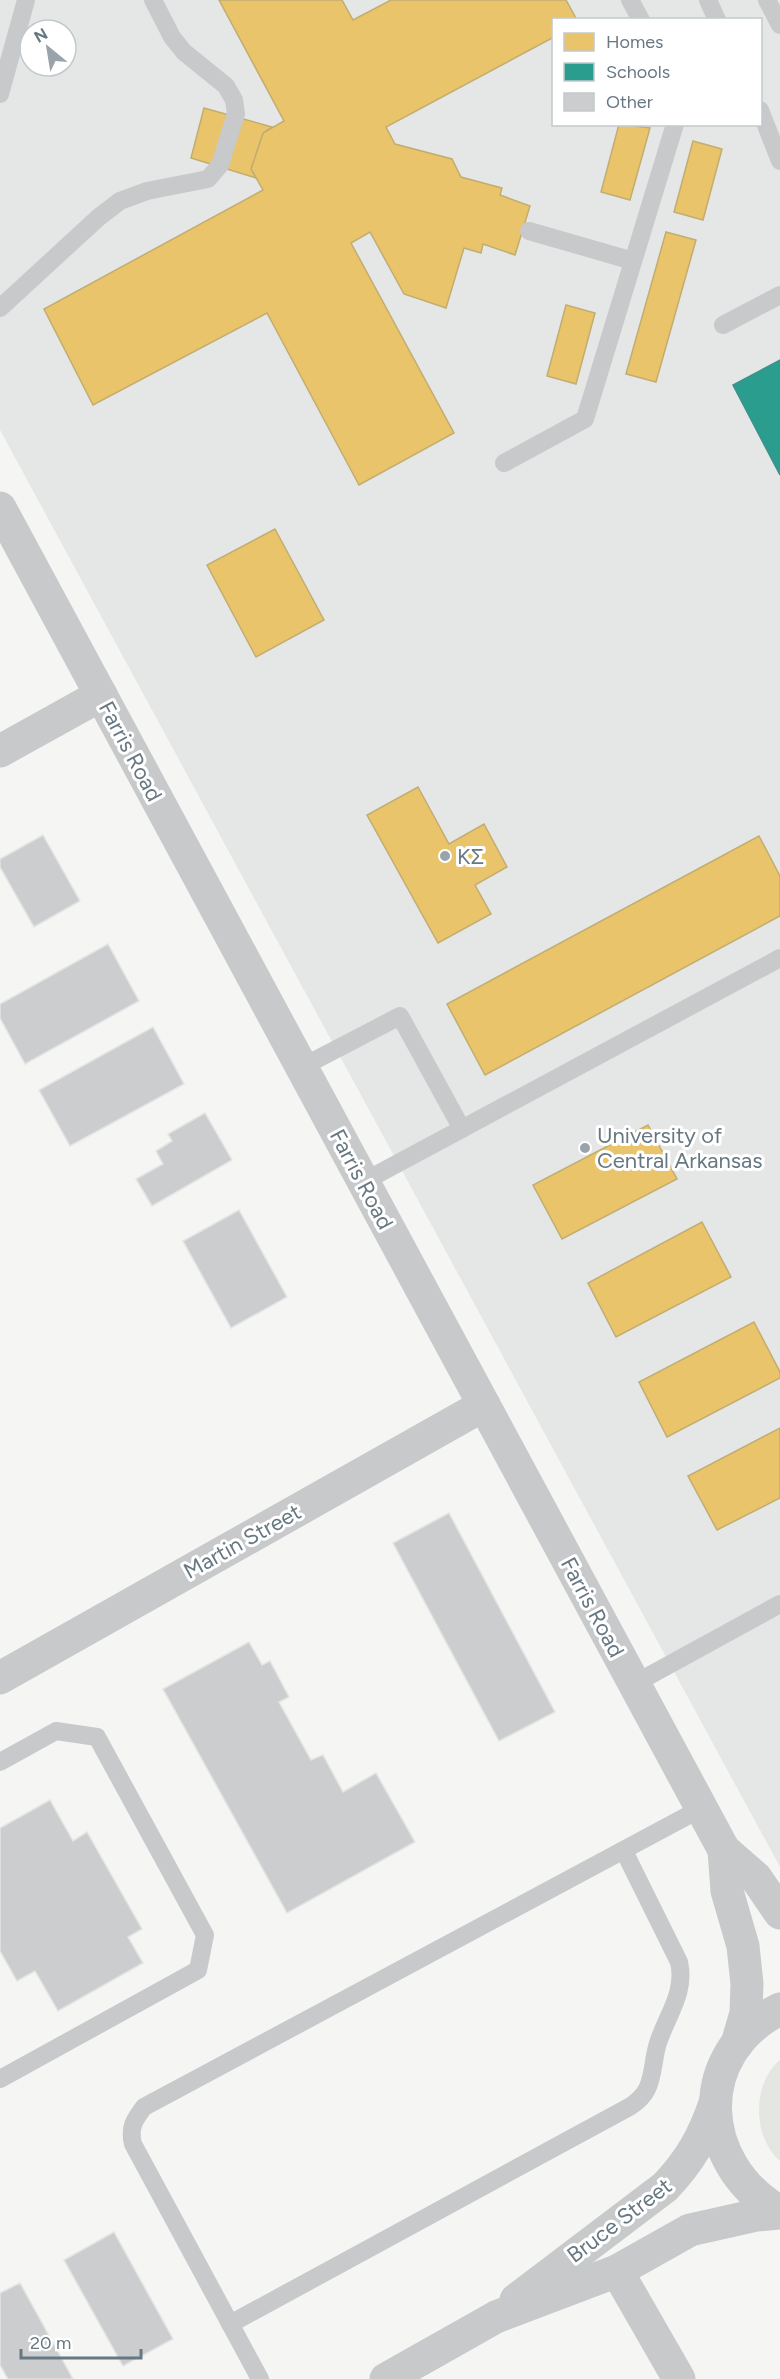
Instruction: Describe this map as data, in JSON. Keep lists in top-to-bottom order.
{
  "streets": {
    "street": ["Farris Road", "Martin Street", "Bruce Street"]
  },
  "crossings": [
    ["Farris Road", "Martin Street"],
    ["Farris Road", "Bruce Street"]
  ],
  "places": ["KΣ", "University of Central Arkansas"],
  "legend": ["Homes", "Schools", "Other"],
  "scale_bar": "20 m",
  "north": "top left"
}
